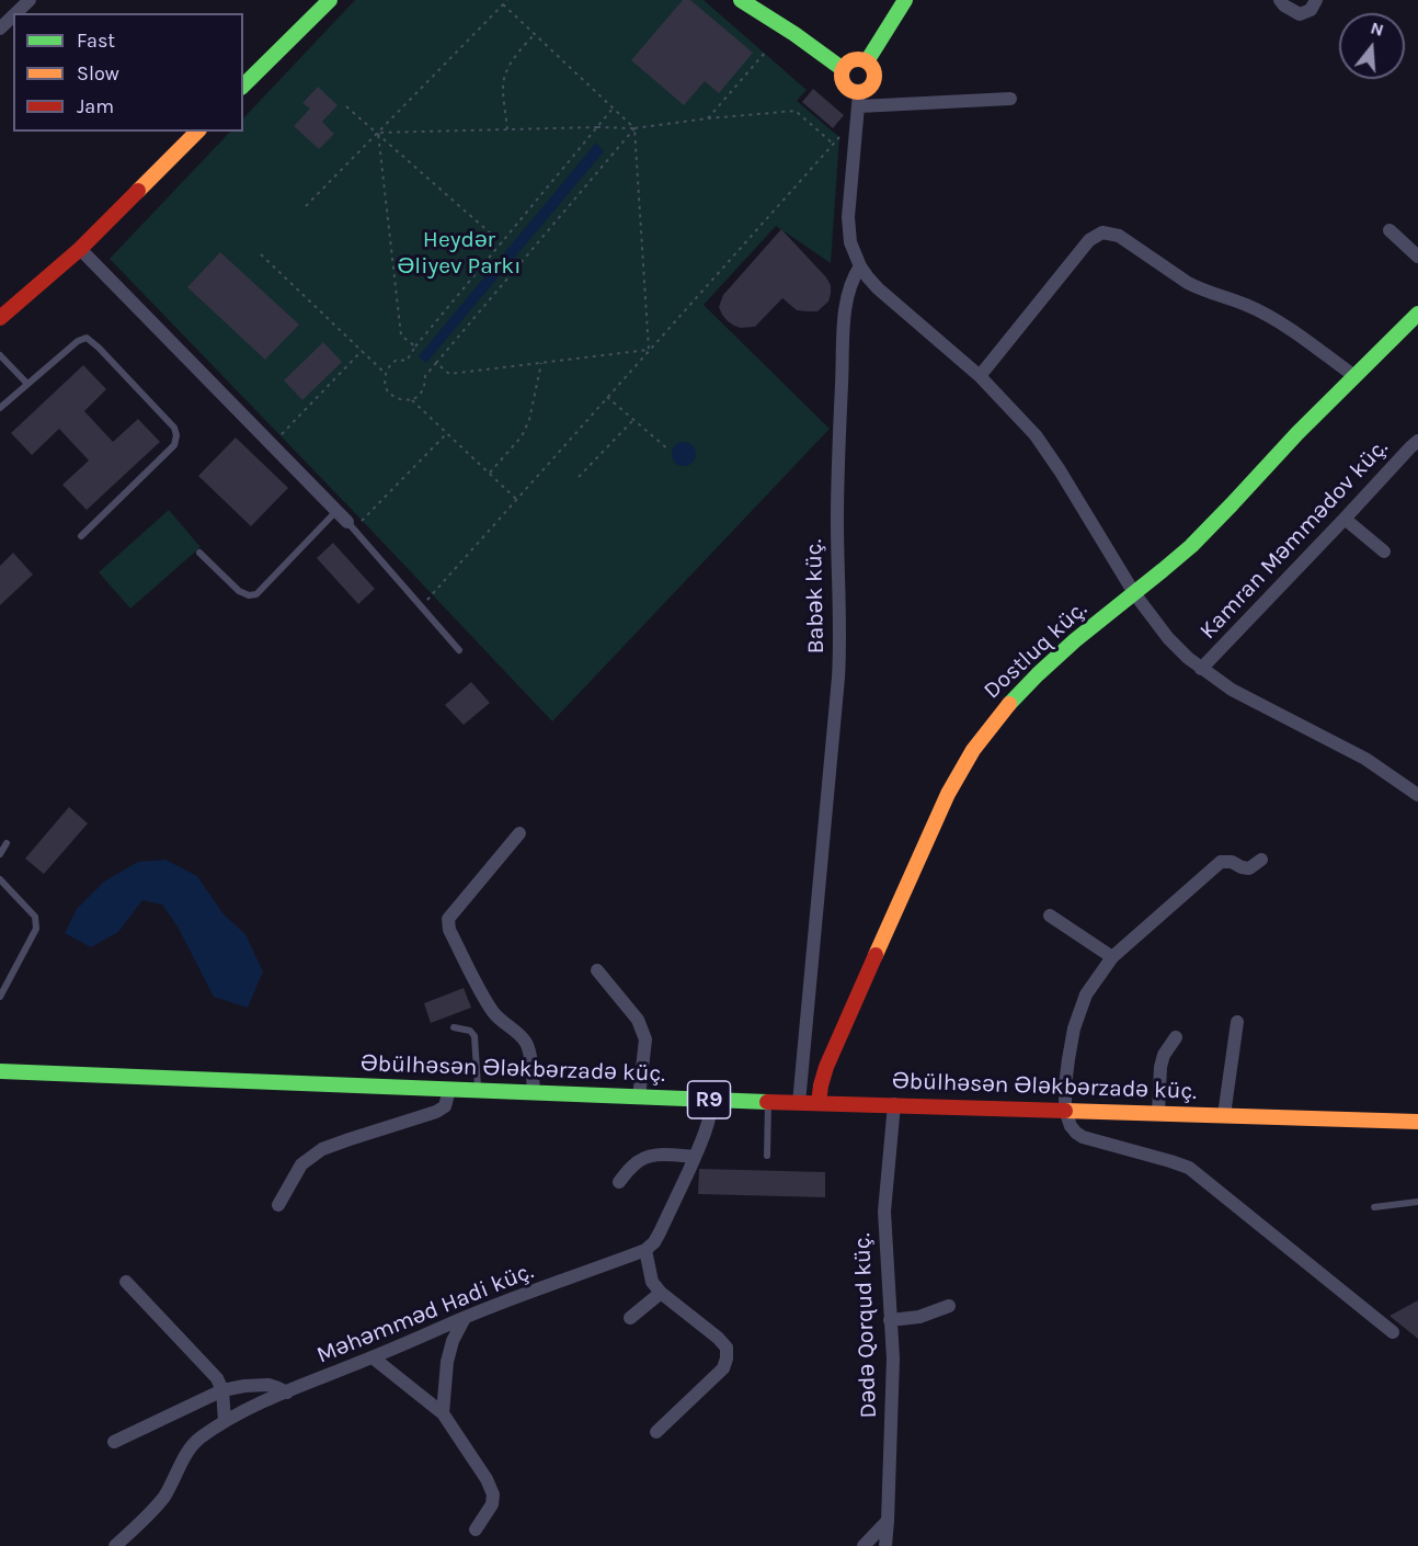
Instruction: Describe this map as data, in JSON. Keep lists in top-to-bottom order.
{
  "streets": {
    "street": [
      "Kamran Məmmədov küç.",
      "Babək küç.",
      "Dostluq küç.",
      "Əbülhəsən Ələkbərzadə küç.",
      "R9",
      "Məhəmməd Hadi küç.",
      "Dədə Qorqud küç."
    ]
  },
  "crossings": [
    ["Kamran Məmmədov küç.", "Babək küç."],
    ["Kamran Məmmədov küç.", "Dostluq küç."],
    ["Babək küç.", "Əbülhəsən Ələkbərzadə küç."],
    ["Dostluq küç.", "Əbülhəsən Ələkbərzadə küç."],
    ["Əbülhəsən Ələkbərzadə küç.", "Dədə Qorqud küç."]
  ],
  "parks": ["Heydər Əliyev Parkı"],
  "legend": ["Fast", "Slow", "Jam"],
  "north": "top"
}
